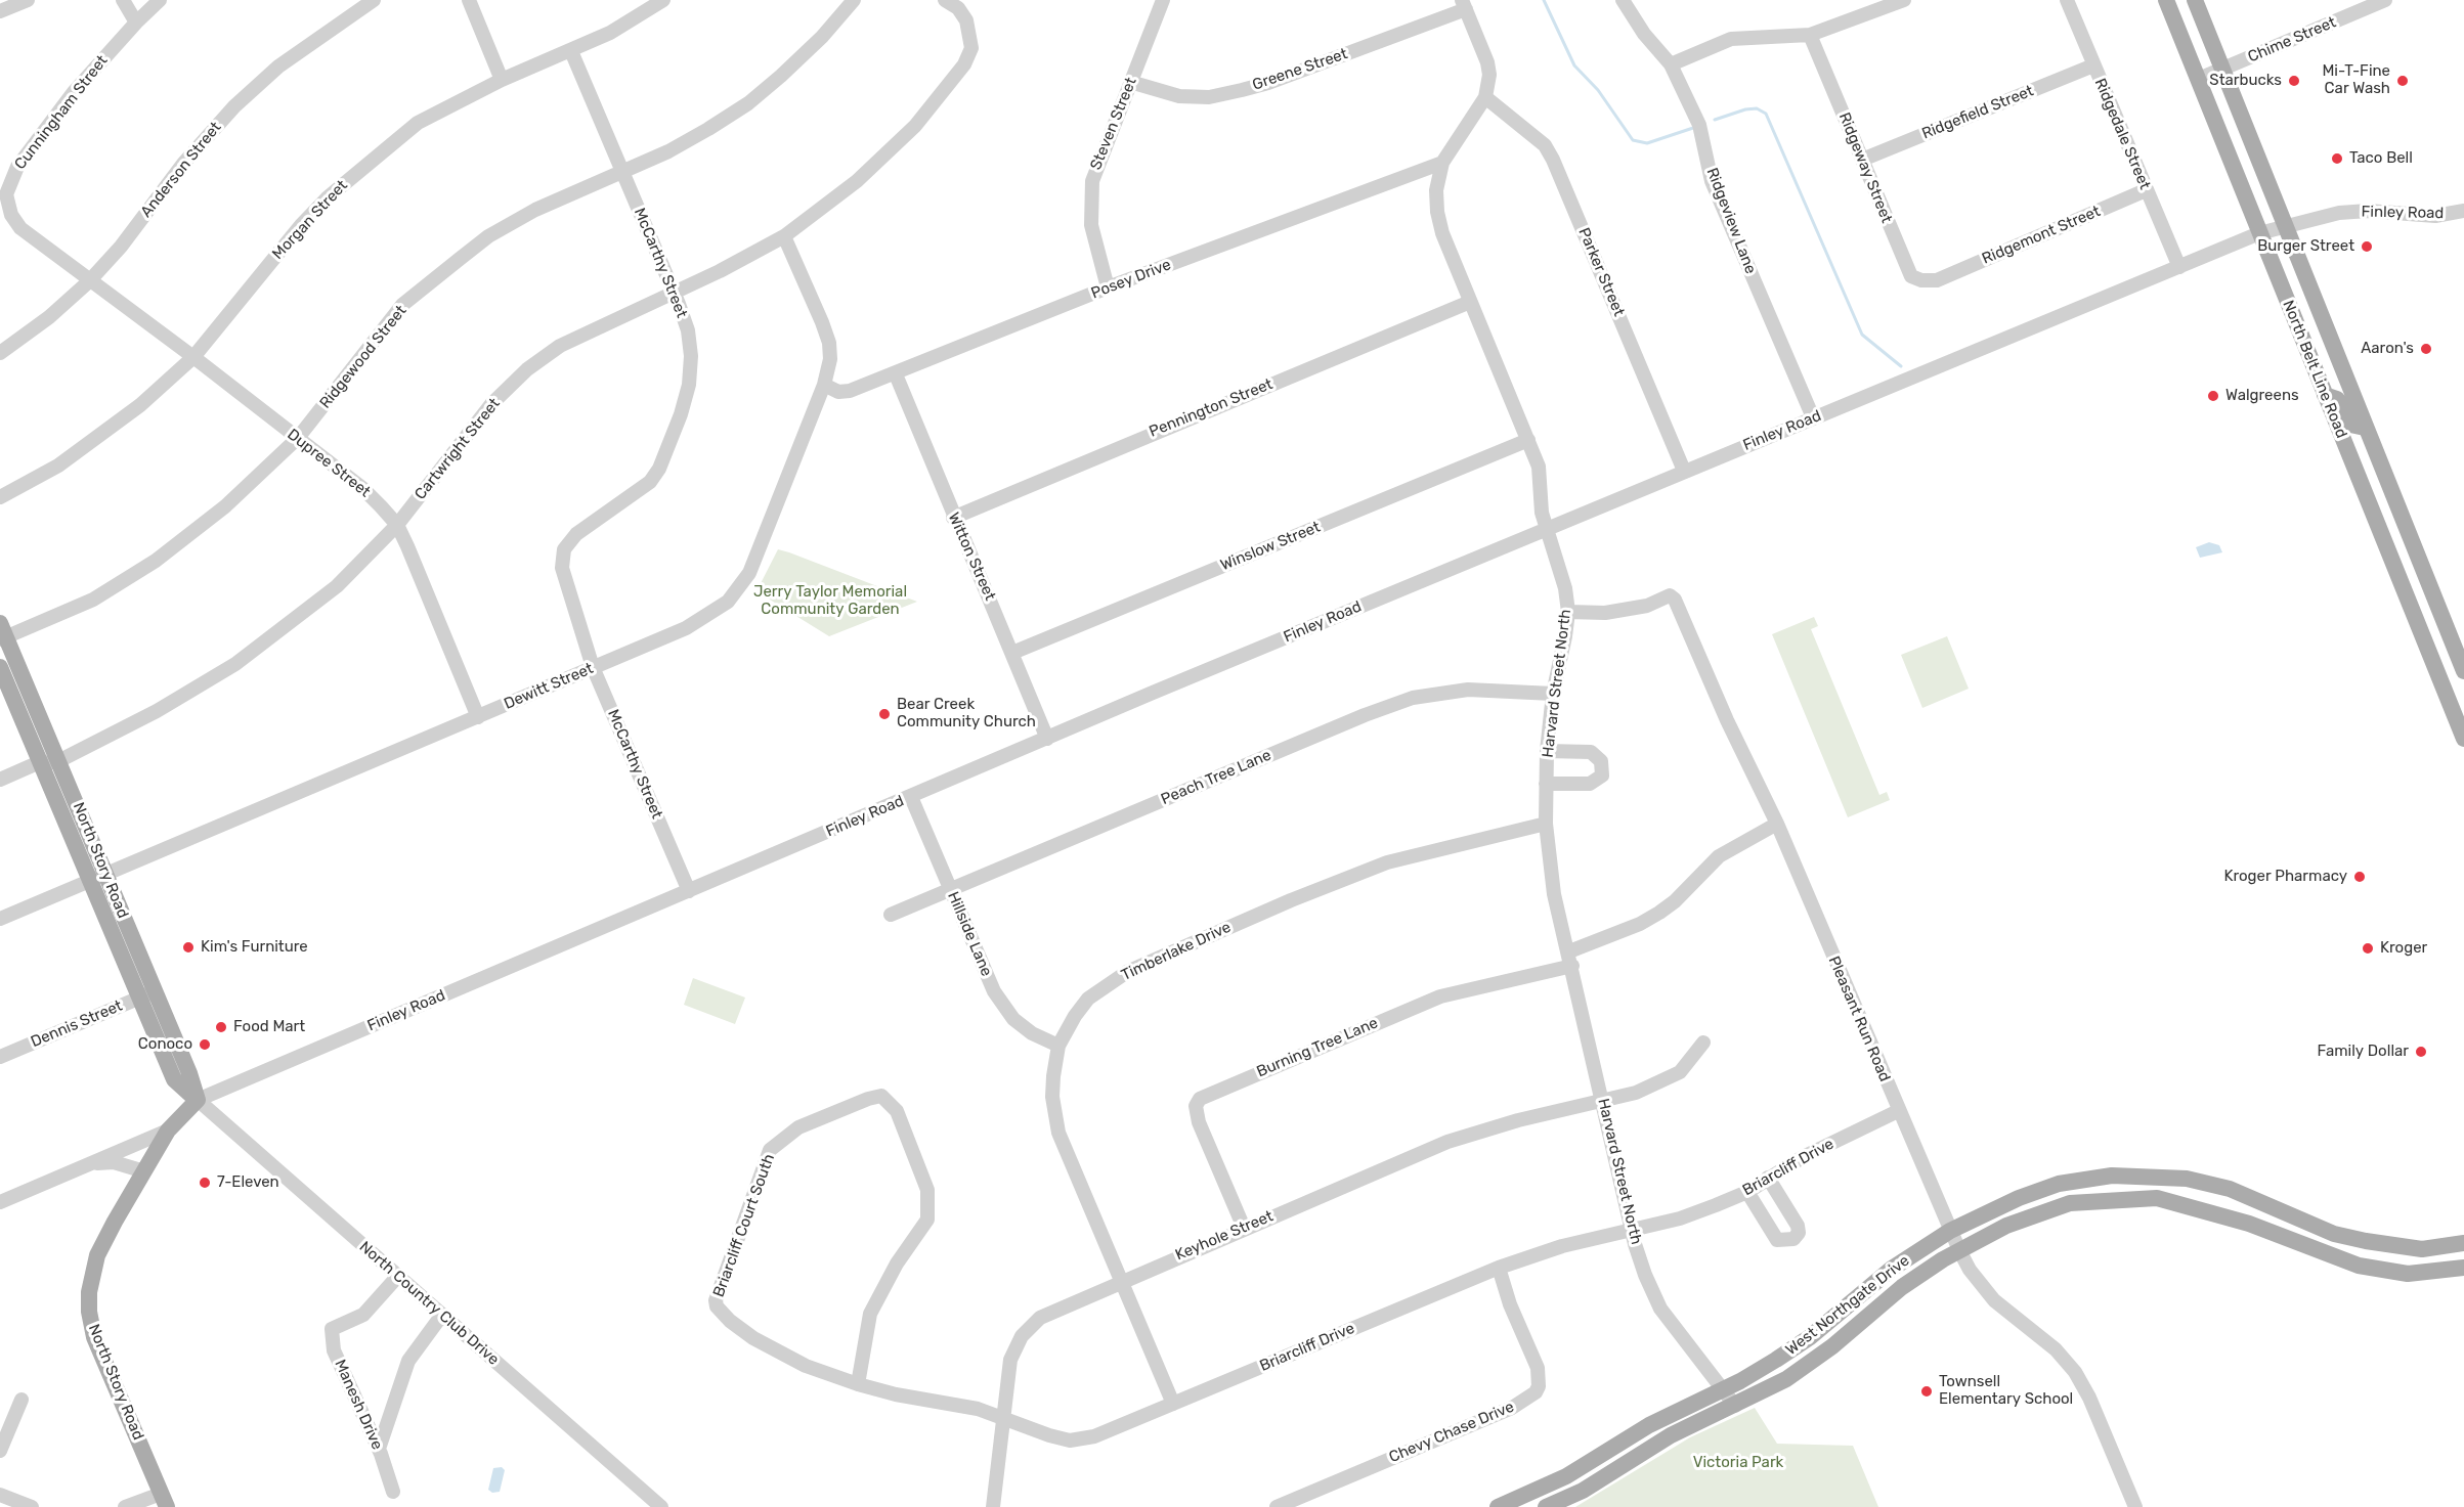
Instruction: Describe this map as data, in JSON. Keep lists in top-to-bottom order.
{
  "streets": {
    "main road": ["North Belt Line Road", "North Story Road", "West Northgate Drive"],
    "street": [
      "Chime Street",
      "Greene Street",
      "Cunningham Street",
      "Ridgefield Street",
      "Steven Street",
      "Ridgedale Street",
      "Ridgeway Street",
      "Anderson Street",
      "Finley Road",
      "Morgan Street",
      "Ridgeview Lane",
      "Ridgemont Street",
      "McCarthy Street",
      "Parker Street",
      "Posey Drive",
      "Ridgewood Street",
      "Pennington Street",
      "Cartwright Street",
      "Dupree Street",
      "Winslow Street",
      "Witton Street",
      "Harvard Street North",
      "Dewitt Street",
      "Peach Tree Lane",
      "Hillside Lane",
      "Timberlake Drive",
      "Pleasant Run Road",
      "Dennis Street",
      "Burning Tree Lane",
      "Briarcliff Drive",
      "Briarcliff Court South",
      "Keyhole Street",
      "North Country Club Drive",
      "Manesh Drive",
      "Chevy Chase Drive"
    ]
  },
  "crossings": [
    ["Chime Street", "North Belt Line Road"],
    ["Greene Street", "Steven Street"],
    ["Greene Street", "Harvard Street North"],
    ["Cunningham Street", "Anderson Street"],
    ["Cunningham Street", "Dupree Street"],
    ["Ridgefield Street", "Ridgedale Street"],
    ["Ridgefield Street", "Ridgeway Street"],
    ["Steven Street", "Posey Drive"],
    ["Ridgedale Street", "Finley Road"],
    ["Ridgedale Street", "Ridgemont Street"],
    ["Ridgeway Street", "Ridgemont Street"],
    ["Anderson Street", "Dupree Street"],
    ["Finley Road", "Ridgeview Lane"],
    ["Finley Road", "McCarthy Street"],
    ["Finley Road", "Parker Street"],
    ["Finley Road", "North Belt Line Road"],
    ["Finley Road", "Witton Street"],
    ["Finley Road", "Harvard Street North"],
    ["Finley Road", "North Story Road"],
    ["Finley Road", "Hillside Lane"],
    ["Finley Road", "North Country Club Drive"],
    ["Morgan Street", "McCarthy Street"],
    ["Morgan Street", "Dupree Street"],
    ["McCarthy Street", "Ridgewood Street"],
    ["McCarthy Street", "Cartwright Street"],
    ["McCarthy Street", "Dewitt Street"],
    ["Parker Street", "Harvard Street North"],
    ["Posey Drive", "Witton Street"],
    ["Posey Drive", "Harvard Street North"],
    ["Posey Drive", "Dewitt Street"],
    ["Ridgewood Street", "Dupree Street"],
    ["Ridgewood Street", "North Story Road"],
    ["Pennington Street", "Witton Street"],
    ["Pennington Street", "Harvard Street North"],
    ["Cartwright Street", "Dupree Street"],
    ["Cartwright Street", "Dewitt Street"],
    ["Cartwright Street", "North Story Road"],
    ["Dupree Street", "Dewitt Street"],
    ["Winslow Street", "Witton Street"],
    ["Winslow Street", "Harvard Street North"],
    ["Harvard Street North", "Peach Tree Lane"],
    ["Harvard Street North", "Timberlake Drive"],
    ["Harvard Street North", "Pleasant Run Road"],
    ["Harvard Street North", "Burning Tree Lane"],
    ["Harvard Street North", "Briarcliff Drive"],
    ["Harvard Street North", "Keyhole Street"],
    ["Harvard Street North", "West Northgate Drive"],
    ["Dewitt Street", "North Story Road"],
    ["Peach Tree Lane", "Hillside Lane"],
    ["North Story Road", "Dennis Street"],
    ["North Story Road", "North Country Club Drive"],
    ["Hillside Lane", "Timberlake Drive"],
    ["Timberlake Drive", "Briarcliff Drive"],
    ["Timberlake Drive", "Keyhole Street"],
    ["Pleasant Run Road", "Burning Tree Lane"],
    ["Pleasant Run Road", "Briarcliff Drive"],
    ["Pleasant Run Road", "West Northgate Drive"],
    ["Burning Tree Lane", "Keyhole Street"],
    ["Briarcliff Drive", "Briarcliff Court South"],
    ["Briarcliff Drive", "Keyhole Street"],
    ["Briarcliff Drive", "Chevy Chase Drive"],
    ["North Country Club Drive", "Manesh Drive"]
  ],
  "parks": ["Jerry Taylor Memorial Community Garden", "Victoria Park"],
  "places": [
    "Starbucks",
    "Mi-T-Fine Car Wash",
    "Taco Bell",
    "Burger Street",
    "Aaron's",
    "Walgreens",
    "Bear Creek Community Church",
    "Kroger Pharmacy",
    "Kim's Furniture",
    "Kroger",
    "Food Mart",
    "Conoco",
    "Family Dollar",
    "7-Eleven",
    "Townsell Elementary School"
  ]
}
